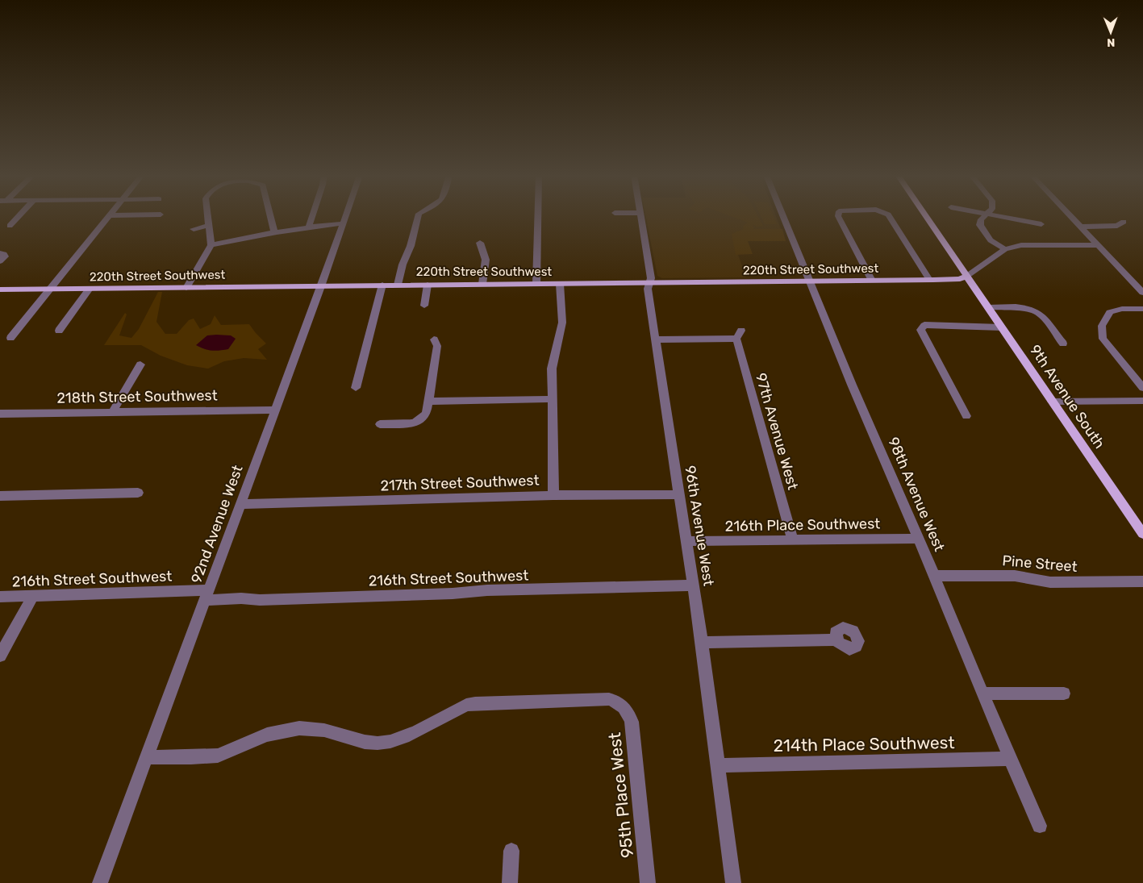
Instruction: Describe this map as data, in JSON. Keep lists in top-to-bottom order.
{
  "streets": {
    "main road": ["220th Street Southwest", "9th Avenue South"],
    "street": [
      "218th Street Southwest",
      "97th Avenue West",
      "217th Street Southwest",
      "98th Avenue West",
      "92nd Avenue West",
      "216th Place Southwest",
      "96th Avenue West",
      "Pine Street",
      "216th Street Southwest",
      "214th Place Southwest",
      "95th Place West"
    ]
  },
  "crossings": [
    ["220th Street Southwest", "9th Avenue South"],
    ["220th Street Southwest", "98th Avenue West"],
    ["220th Street Southwest", "92nd Avenue West"],
    ["220th Street Southwest", "96th Avenue West"],
    ["218th Street Southwest", "92nd Avenue West"],
    ["97th Avenue West", "216th Place Southwest"],
    ["97th Avenue West", "96th Avenue West"],
    ["217th Street Southwest", "92nd Avenue West"],
    ["217th Street Southwest", "96th Avenue West"],
    ["98th Avenue West", "216th Place Southwest"],
    ["98th Avenue West", "Pine Street"],
    ["98th Avenue West", "214th Place Southwest"],
    ["92nd Avenue West", "216th Street Southwest"],
    ["92nd Avenue West", "95th Place West"],
    ["216th Place Southwest", "96th Avenue West"],
    ["96th Avenue West", "216th Street Southwest"],
    ["96th Avenue West", "214th Place Southwest"]
  ],
  "north": "bottom"
}
